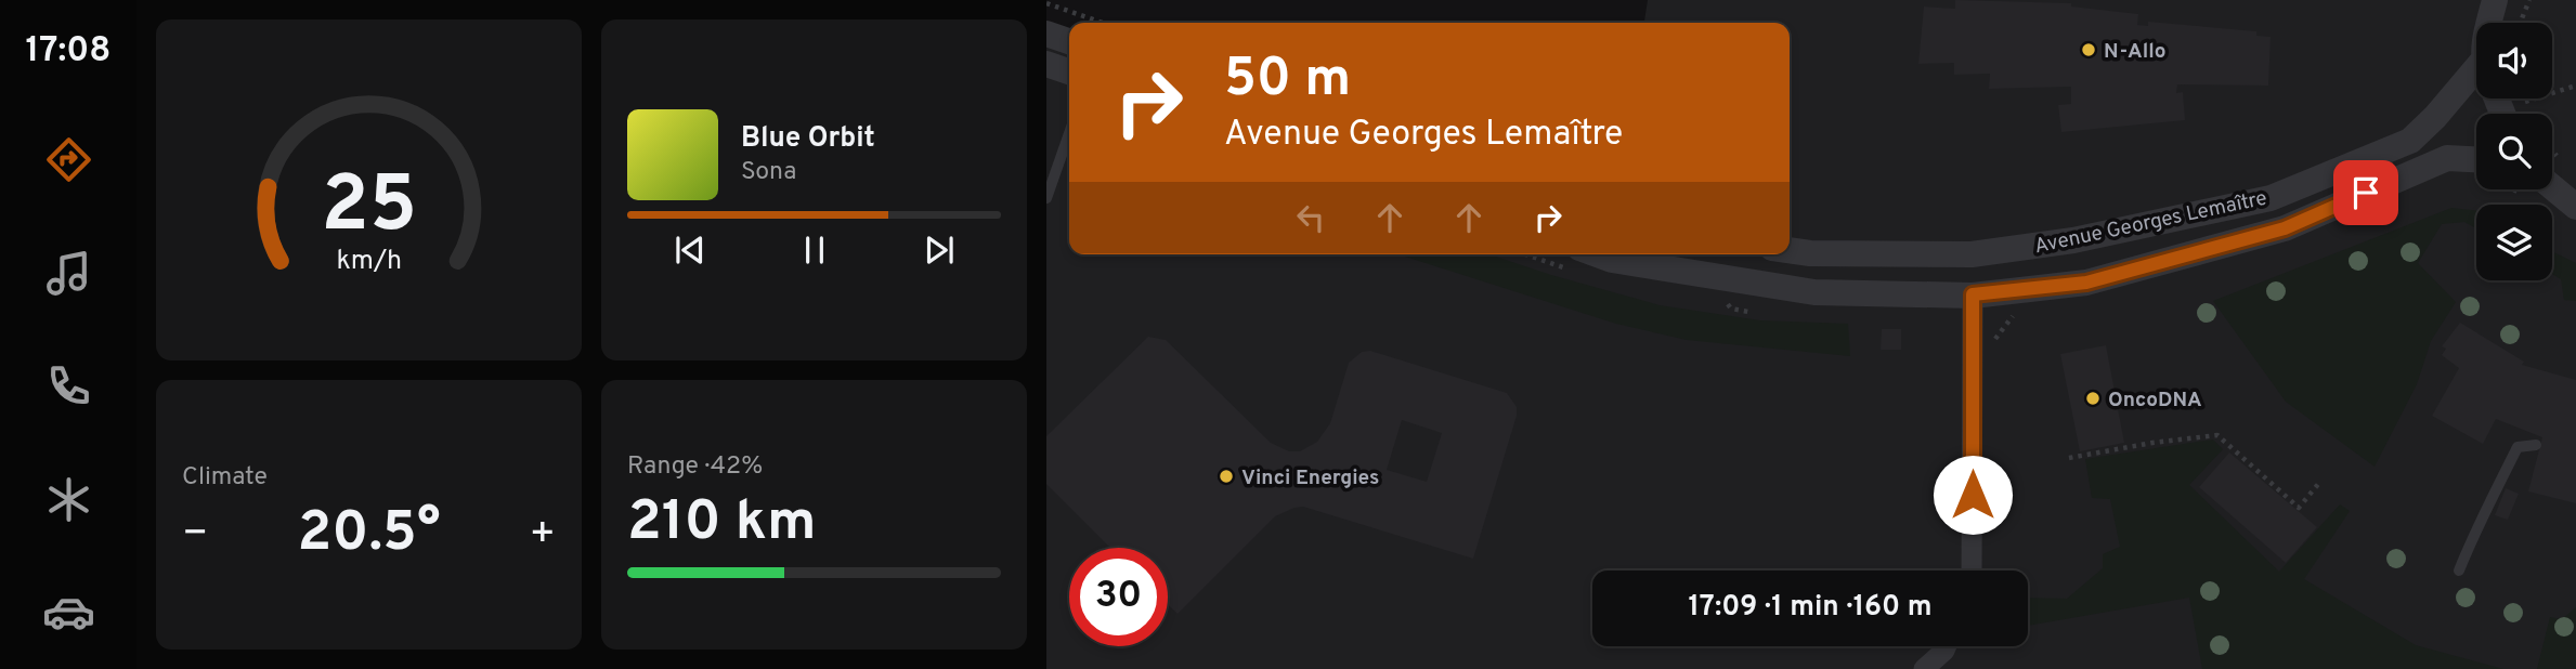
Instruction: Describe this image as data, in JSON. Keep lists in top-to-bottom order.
{
  "streets": {
    "street": ["Avenue Georges Lemaître"]
  },
  "places": ["N-Allo", "OncoDNA", "Vinci Energies"],
  "page": {
    "tabs": "17:08",
    "turn": ["50 m", "Avenue Georges Lemaître"],
    "song": ["Blue Orbit", "Sona"],
    "tile": [
      "Climate",
      ["Range · 42%", "210 km"]
    ],
    "heat": ["−", "20.5°", "+"],
    "limit": "30",
    "trip": "17:09 · 1 min · 160 m",
    "gauge": ["25", "km/h"]
  }
}
